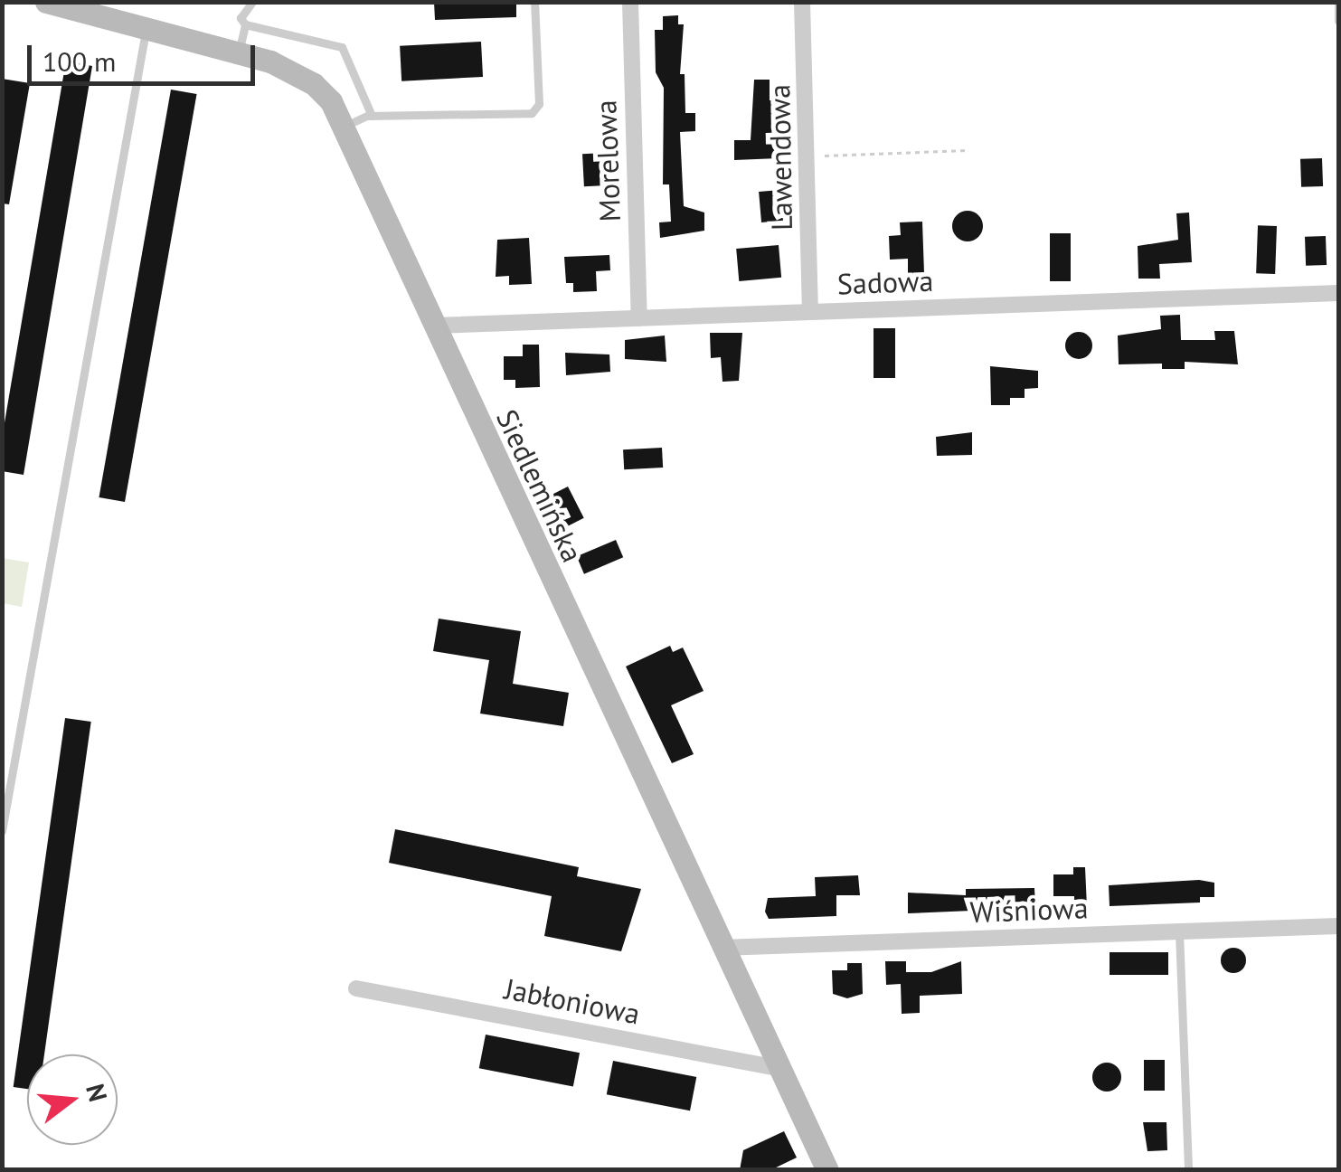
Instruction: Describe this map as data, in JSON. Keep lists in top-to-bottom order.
{
  "streets": {
    "street": [
      "Lawendowa",
      "Morelowa",
      "Sadowa",
      "Siedlemińska",
      "Wiśniowa",
      "Jabłoniowa"
    ]
  },
  "crossings": [
    ["Lawendowa", "Sadowa"],
    ["Morelowa", "Sadowa"],
    ["Sadowa", "Siedlemińska"],
    ["Siedlemińska", "Wiśniowa"],
    ["Siedlemińska", "Jabłoniowa"]
  ],
  "scale_bar": "100 m",
  "north": "right"
}
